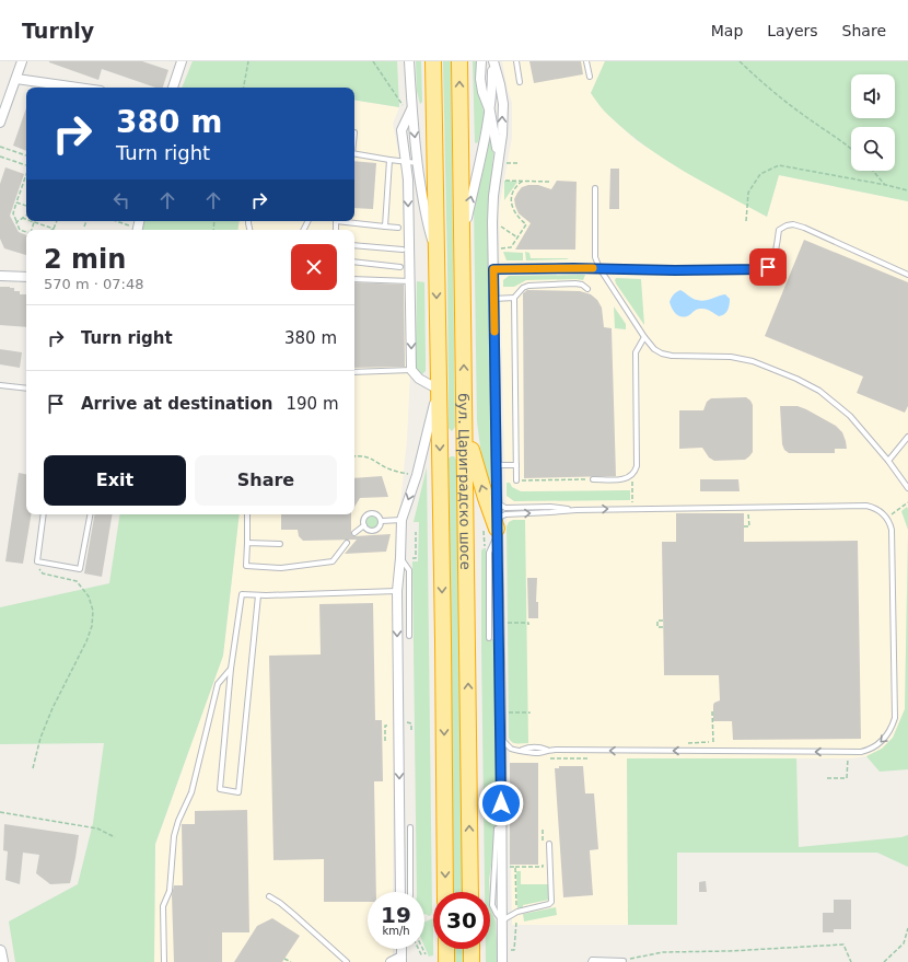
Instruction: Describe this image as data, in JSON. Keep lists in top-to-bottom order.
{
  "streets": {
    "highway": ["бул. Цариградско шосе"]
  },
  "page": {
    "header": "Turnly",
    "nav": ["Map", "Layers", "Share"],
    "turn": ["380 m", "Turn right"],
    "heading": ["2 min", "570 m · 07:48"],
    "list": [
      {
        "name": "Turn right",
        "value": "380 m"
      },
      {
        "name": "Arrive at destination",
        "value": "190 m"
      }
    ],
    "buttons": ["Exit", "Share"],
    "speed": "19 km/h",
    "limit": "30"
  }
}
